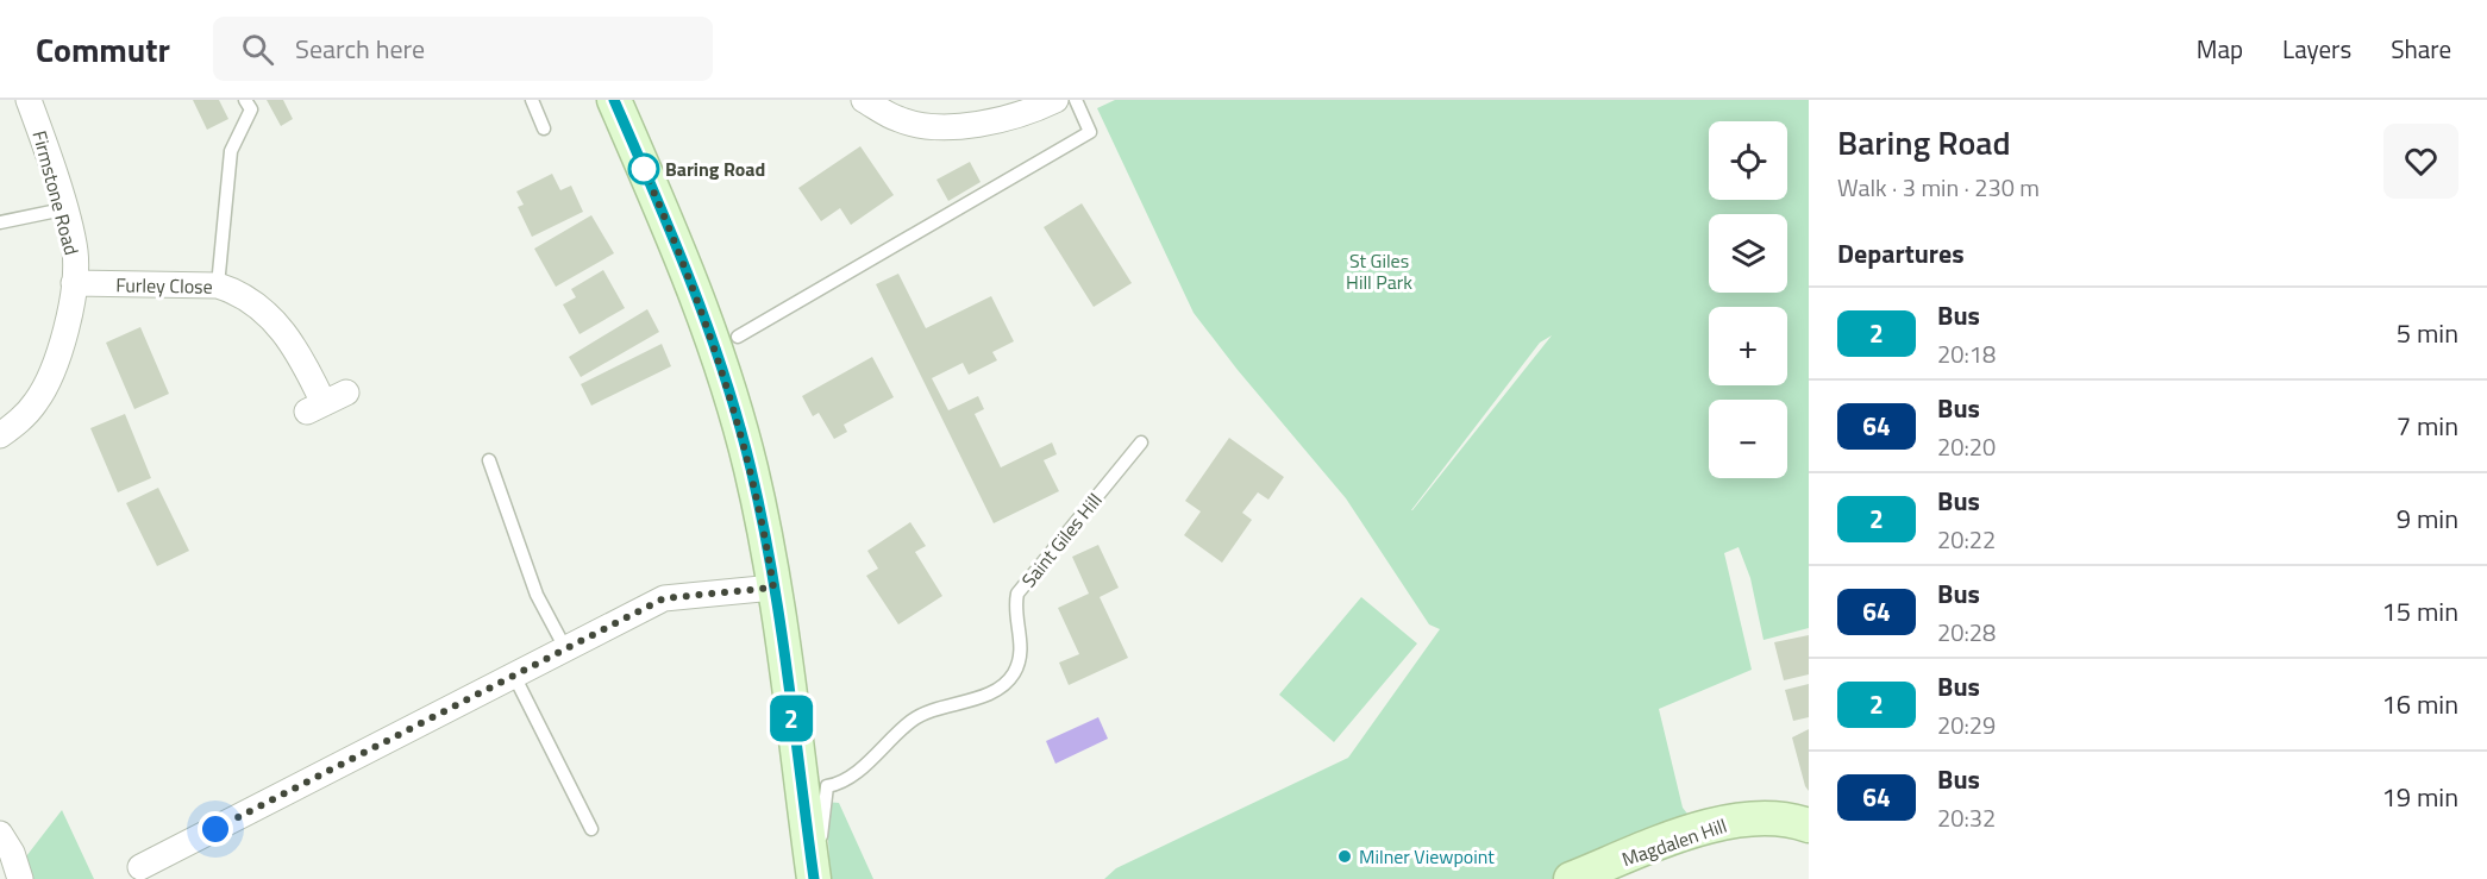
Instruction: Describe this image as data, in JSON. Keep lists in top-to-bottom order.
{
  "streets": {
    "main road": ["Magdalen Hill"],
    "street": ["Firmstone Road", "Furley Close"],
    "lane": ["Saint Giles Hill"]
  },
  "crossings": [
    ["Firmstone Road", "Furley Close"]
  ],
  "parks": ["St Giles Hill Park"],
  "places": ["Baring Road", "Milner Viewpoint"],
  "lines": ["bus line 2"],
  "page": {
    "header": "Commutr",
    "search": "Search here",
    "nav": ["Map", "Layers", "Share"],
    "on_map": "2",
    "heading": [
      ["Baring Road", "Walk · 3 min · 230 m"],
      "Departures"
    ],
    "map_buttons": ["+", "−"],
    "list": [
      {
        "mark": "2",
        "name": "Bus",
        "note": "20:18",
        "value": "5 min"
      },
      {
        "mark": "64",
        "name": "Bus",
        "note": "20:20",
        "value": "7 min"
      },
      {
        "mark": "2",
        "name": "Bus",
        "note": "20:22",
        "value": "9 min"
      },
      {
        "mark": "64",
        "name": "Bus",
        "note": "20:28",
        "value": "15 min"
      },
      {
        "mark": "2",
        "name": "Bus",
        "note": "20:29",
        "value": "16 min"
      },
      {
        "mark": "64",
        "name": "Bus",
        "note": "20:32",
        "value": "19 min"
      }
    ]
  }
}
